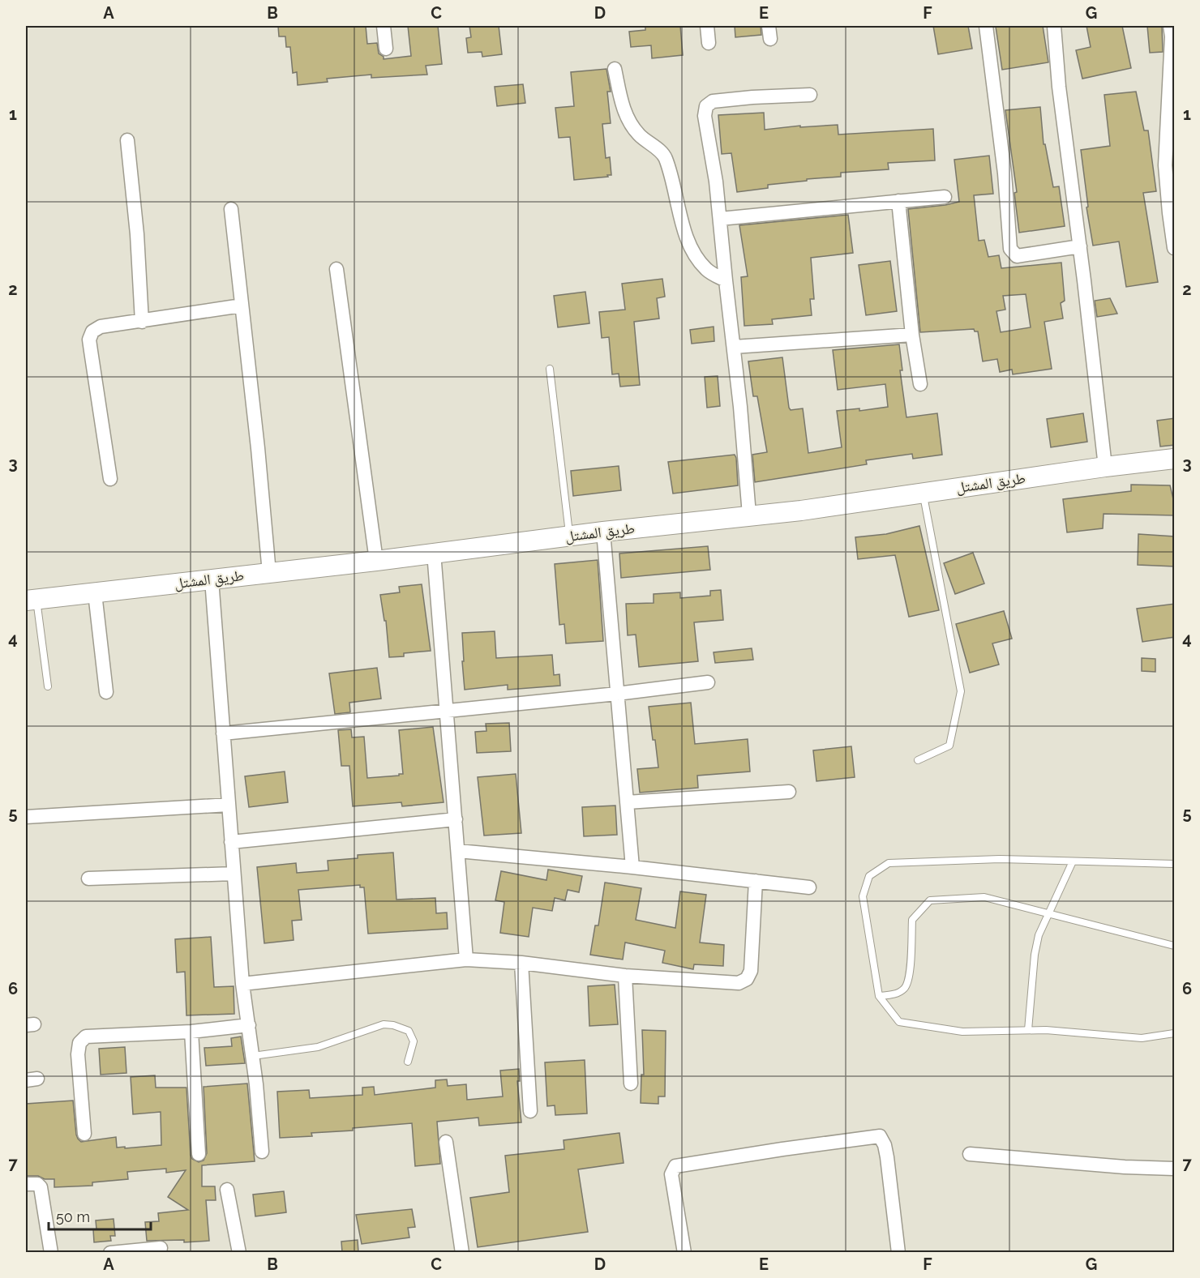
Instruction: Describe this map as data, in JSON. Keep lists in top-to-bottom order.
{
  "streets": {
    "main road": ["طريق المشتل"]
  },
  "scale_bar": "50 m",
  "grid": {
    "columns": [
      "A",
      "B",
      "C",
      "D",
      "E",
      "F",
      "G"
    ],
    "rows": [
      "1",
      "2",
      "3",
      "4",
      "5",
      "6",
      "7"
    ]
  }
}
